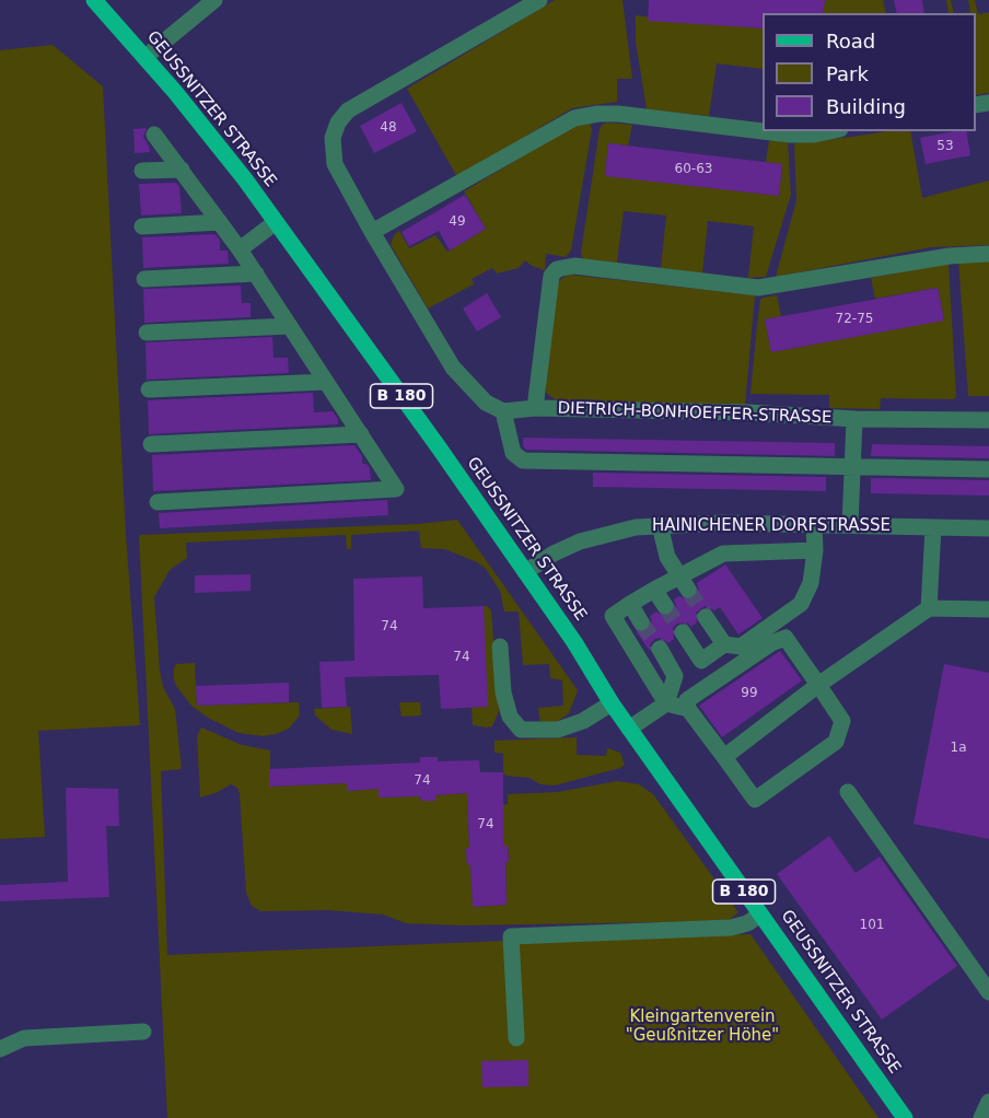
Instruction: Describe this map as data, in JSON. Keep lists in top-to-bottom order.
{
  "streets": {
    "main road": ["GEUSSNITZER STRASSE", "B 180"],
    "street": ["DIETRICH-BONHOEFFER-STRASSE", "HAINICHENER DORFSTRASSE"]
  },
  "crossings": [
    ["GEUSSNITZER STRASSE", "HAINICHENER DORFSTRASSE"],
    ["DIETRICH-BONHOEFFER-STRASSE", "HAINICHENER DORFSTRASSE"]
  ],
  "parks": ["Kleingartenverein \"Geußnitzer Höhe\""],
  "house_numbers": [
    "48",
    "53",
    "60-63",
    "49",
    "72-75",
    "74",
    "74",
    "99",
    "1a",
    "74",
    "74",
    "101"
  ],
  "legend": ["Road", "Park", "Building"]
}
